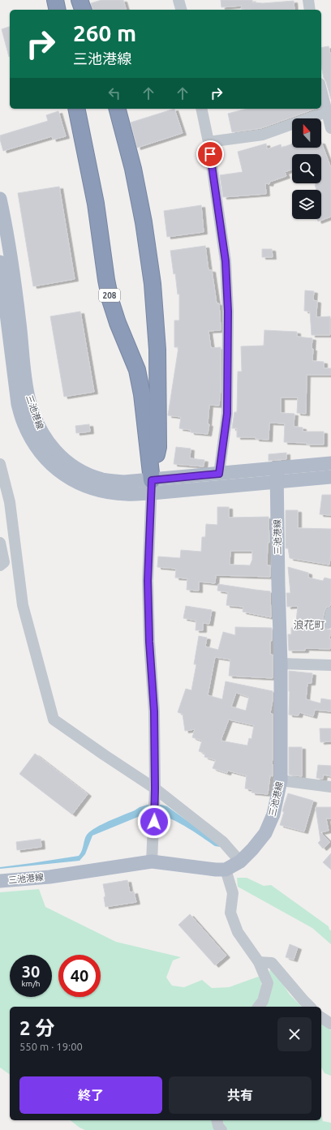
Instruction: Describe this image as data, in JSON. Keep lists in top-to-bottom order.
{
  "streets": {
    "highway": ["208"],
    "main road": ["三池港線"]
  },
  "crossings": [
    ["208", "三池港線"]
  ],
  "districts": ["浪花町"],
  "north": "top",
  "page": {
    "turn": ["260 m", "三池港線"],
    "speed": "30 km/h",
    "limit": "40",
    "heading": ["2 分", "550 m · 19:00"],
    "buttons": ["終了", "共有"]
  }
}
